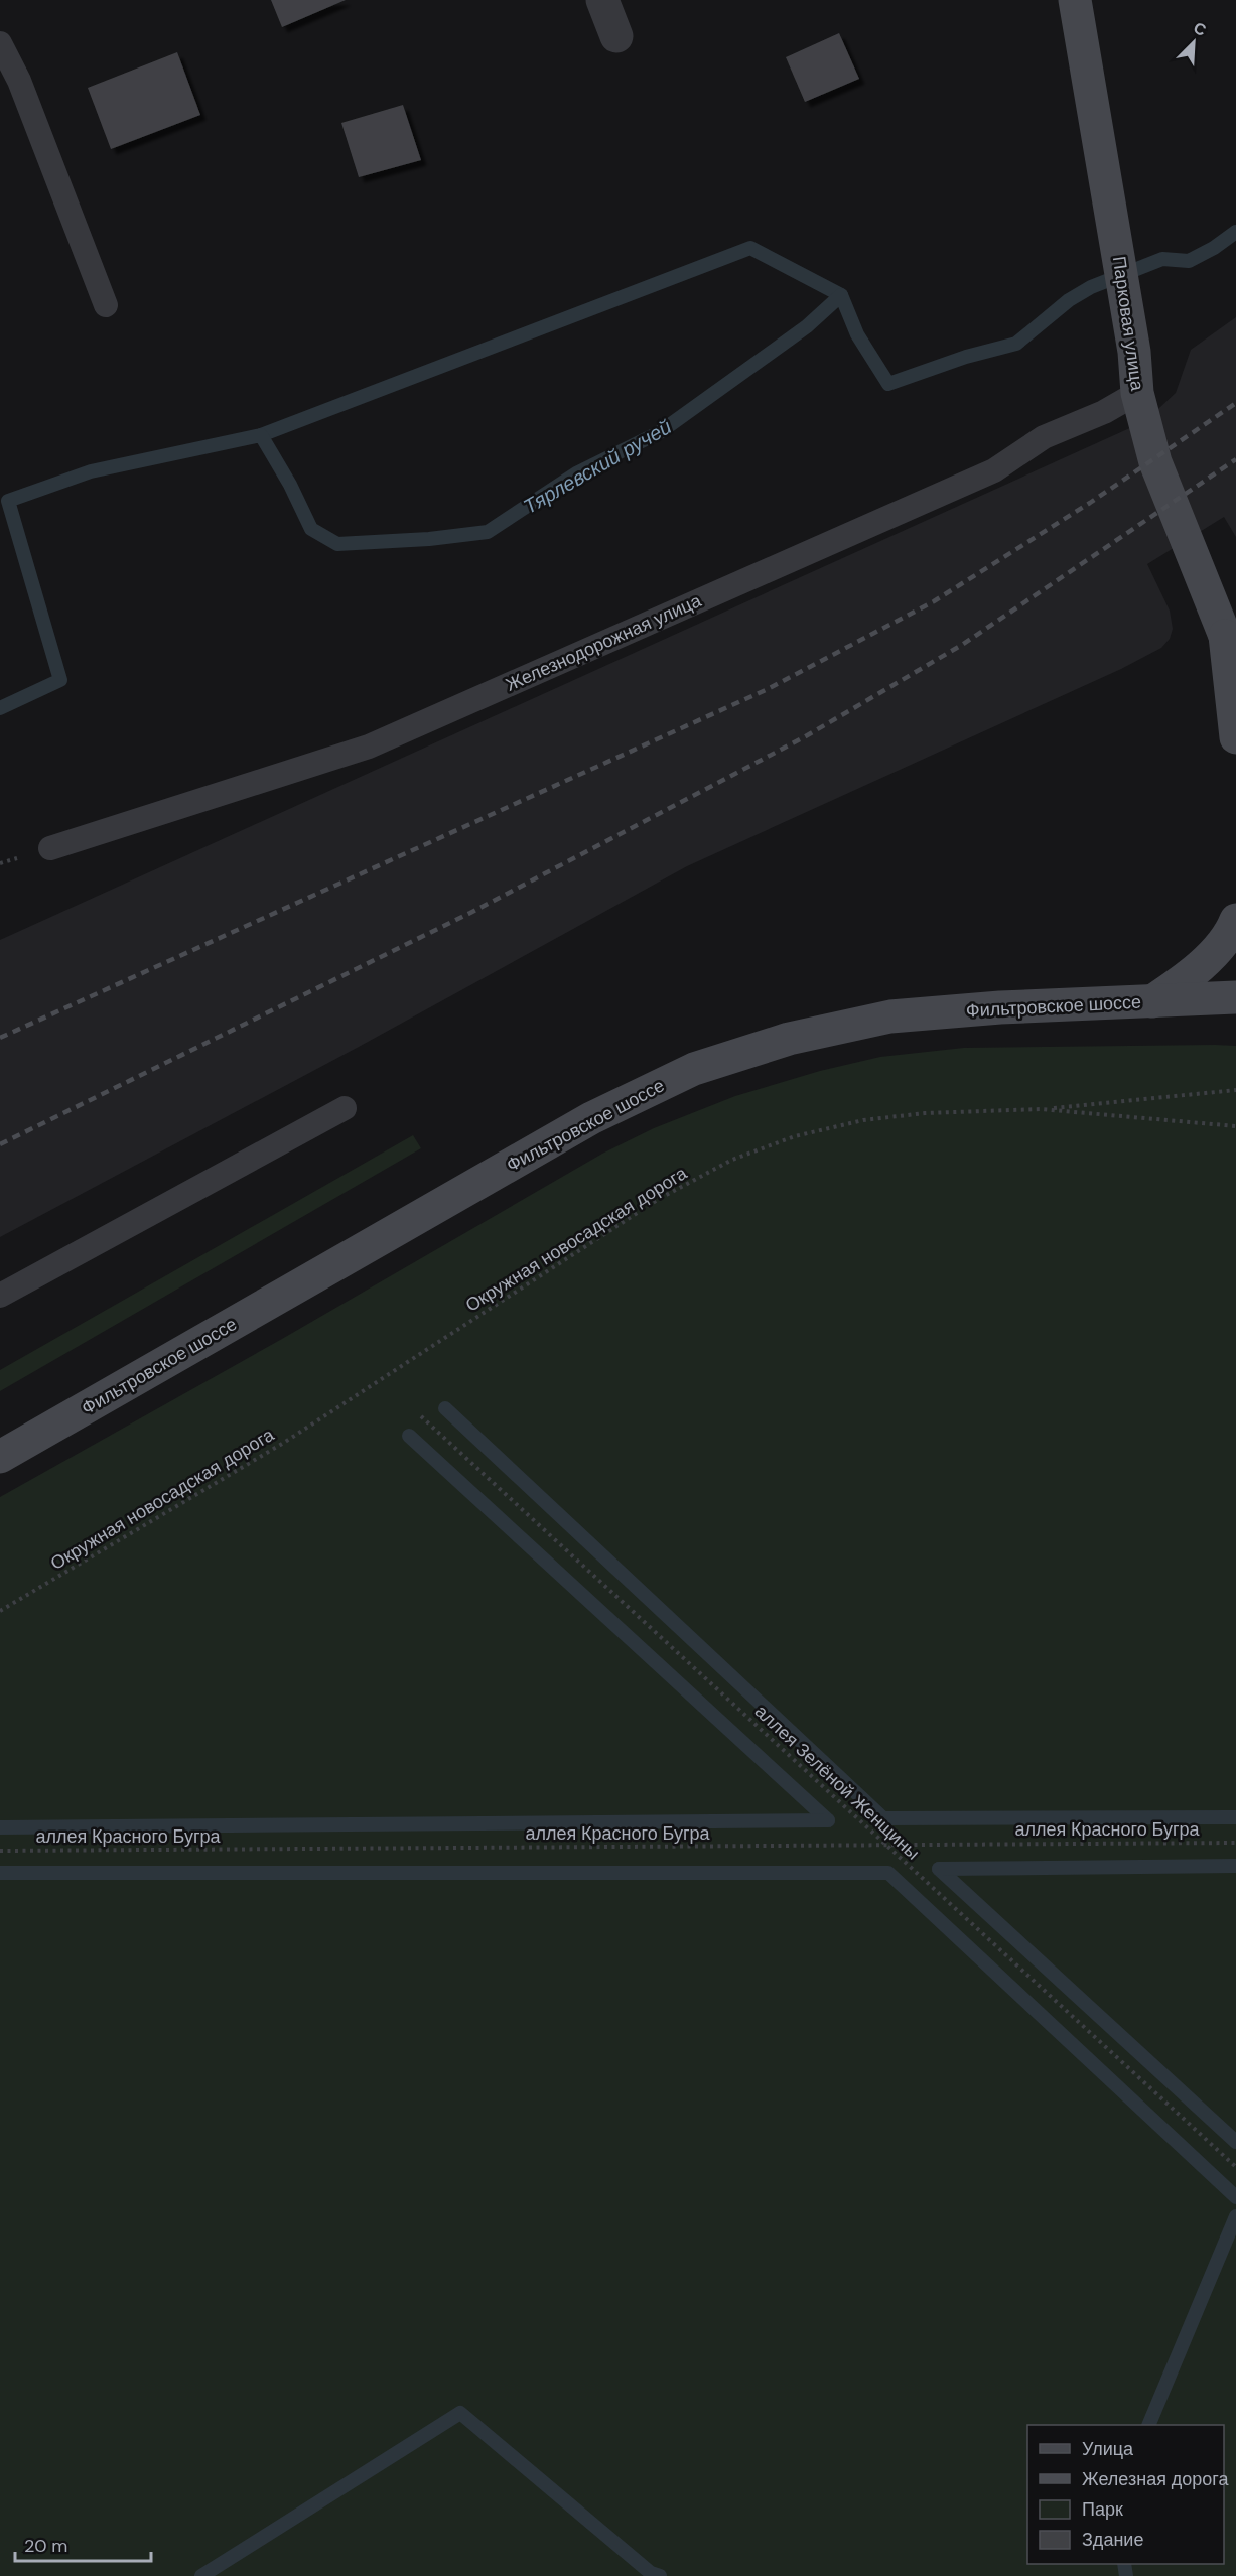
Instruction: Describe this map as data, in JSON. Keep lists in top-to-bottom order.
{
  "streets": {
    "main road": ["Парковая улица", "Фильтровское шоссе"],
    "lane": ["Железнодорожная улица"],
    "path": ["Окружная новосадская дорога", "аллея Зелёной Женщины", "аллея Красного Бугра"]
  },
  "crossings": [
    ["Парковая улица", "Железнодорожная улица"],
    ["аллея Зелёной Женщины", "аллея Красного Бугра"]
  ],
  "water": ["Тярлевский ручей"],
  "legend": [
    "Улица",
    "Железная дорога",
    "Парк",
    "Здание"
  ],
  "scale_bar": "20 m",
  "north": "top right"
}
